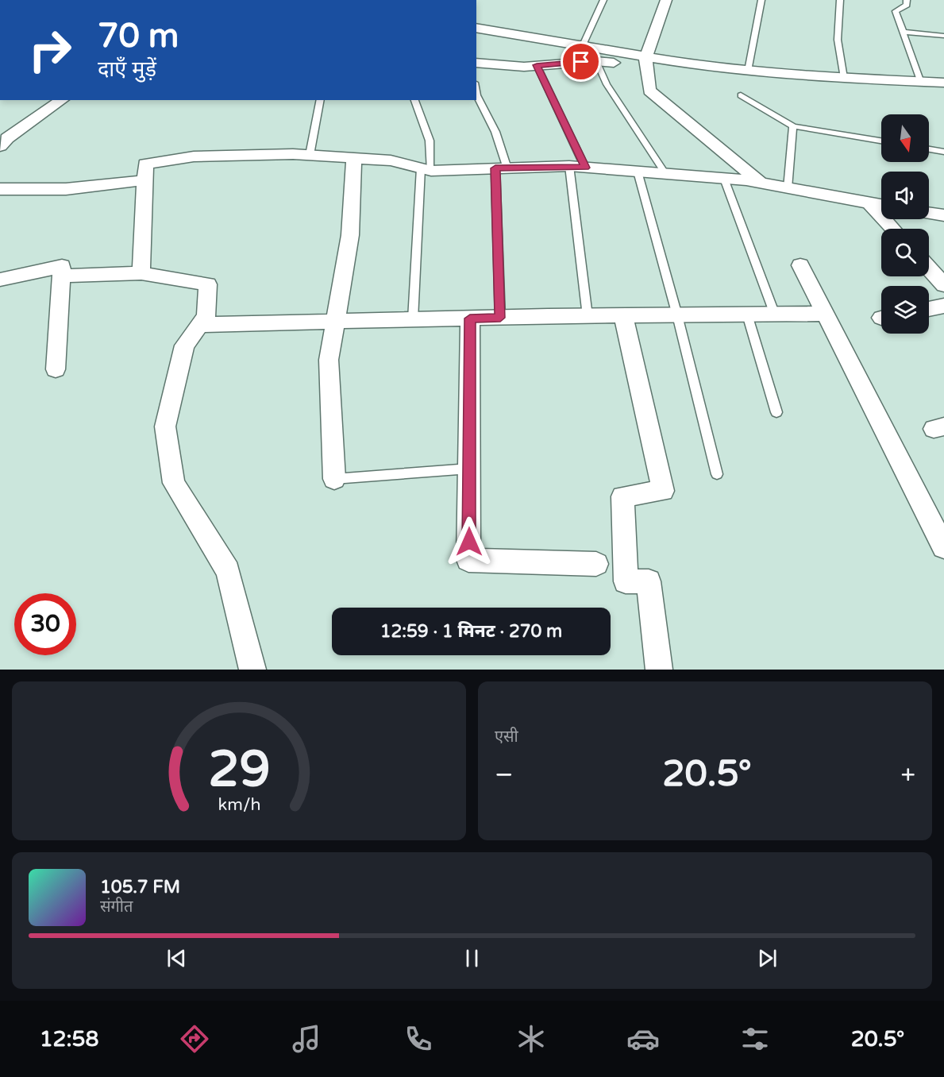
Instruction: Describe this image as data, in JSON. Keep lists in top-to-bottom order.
{
  "north": "bottom",
  "page": {
    "turn": ["70 m", "दाएँ मुड़ें"],
    "limit": "30",
    "trip": "12:59 · 1 मिनट · 270 m",
    "tile": "एसी",
    "heat": ["−", "20.5°", "+"],
    "song": ["105.7 FM", "संगीत"],
    "tabs": ["12:58", "20.5°"],
    "gauge": ["29", "km/h"]
  }
}
